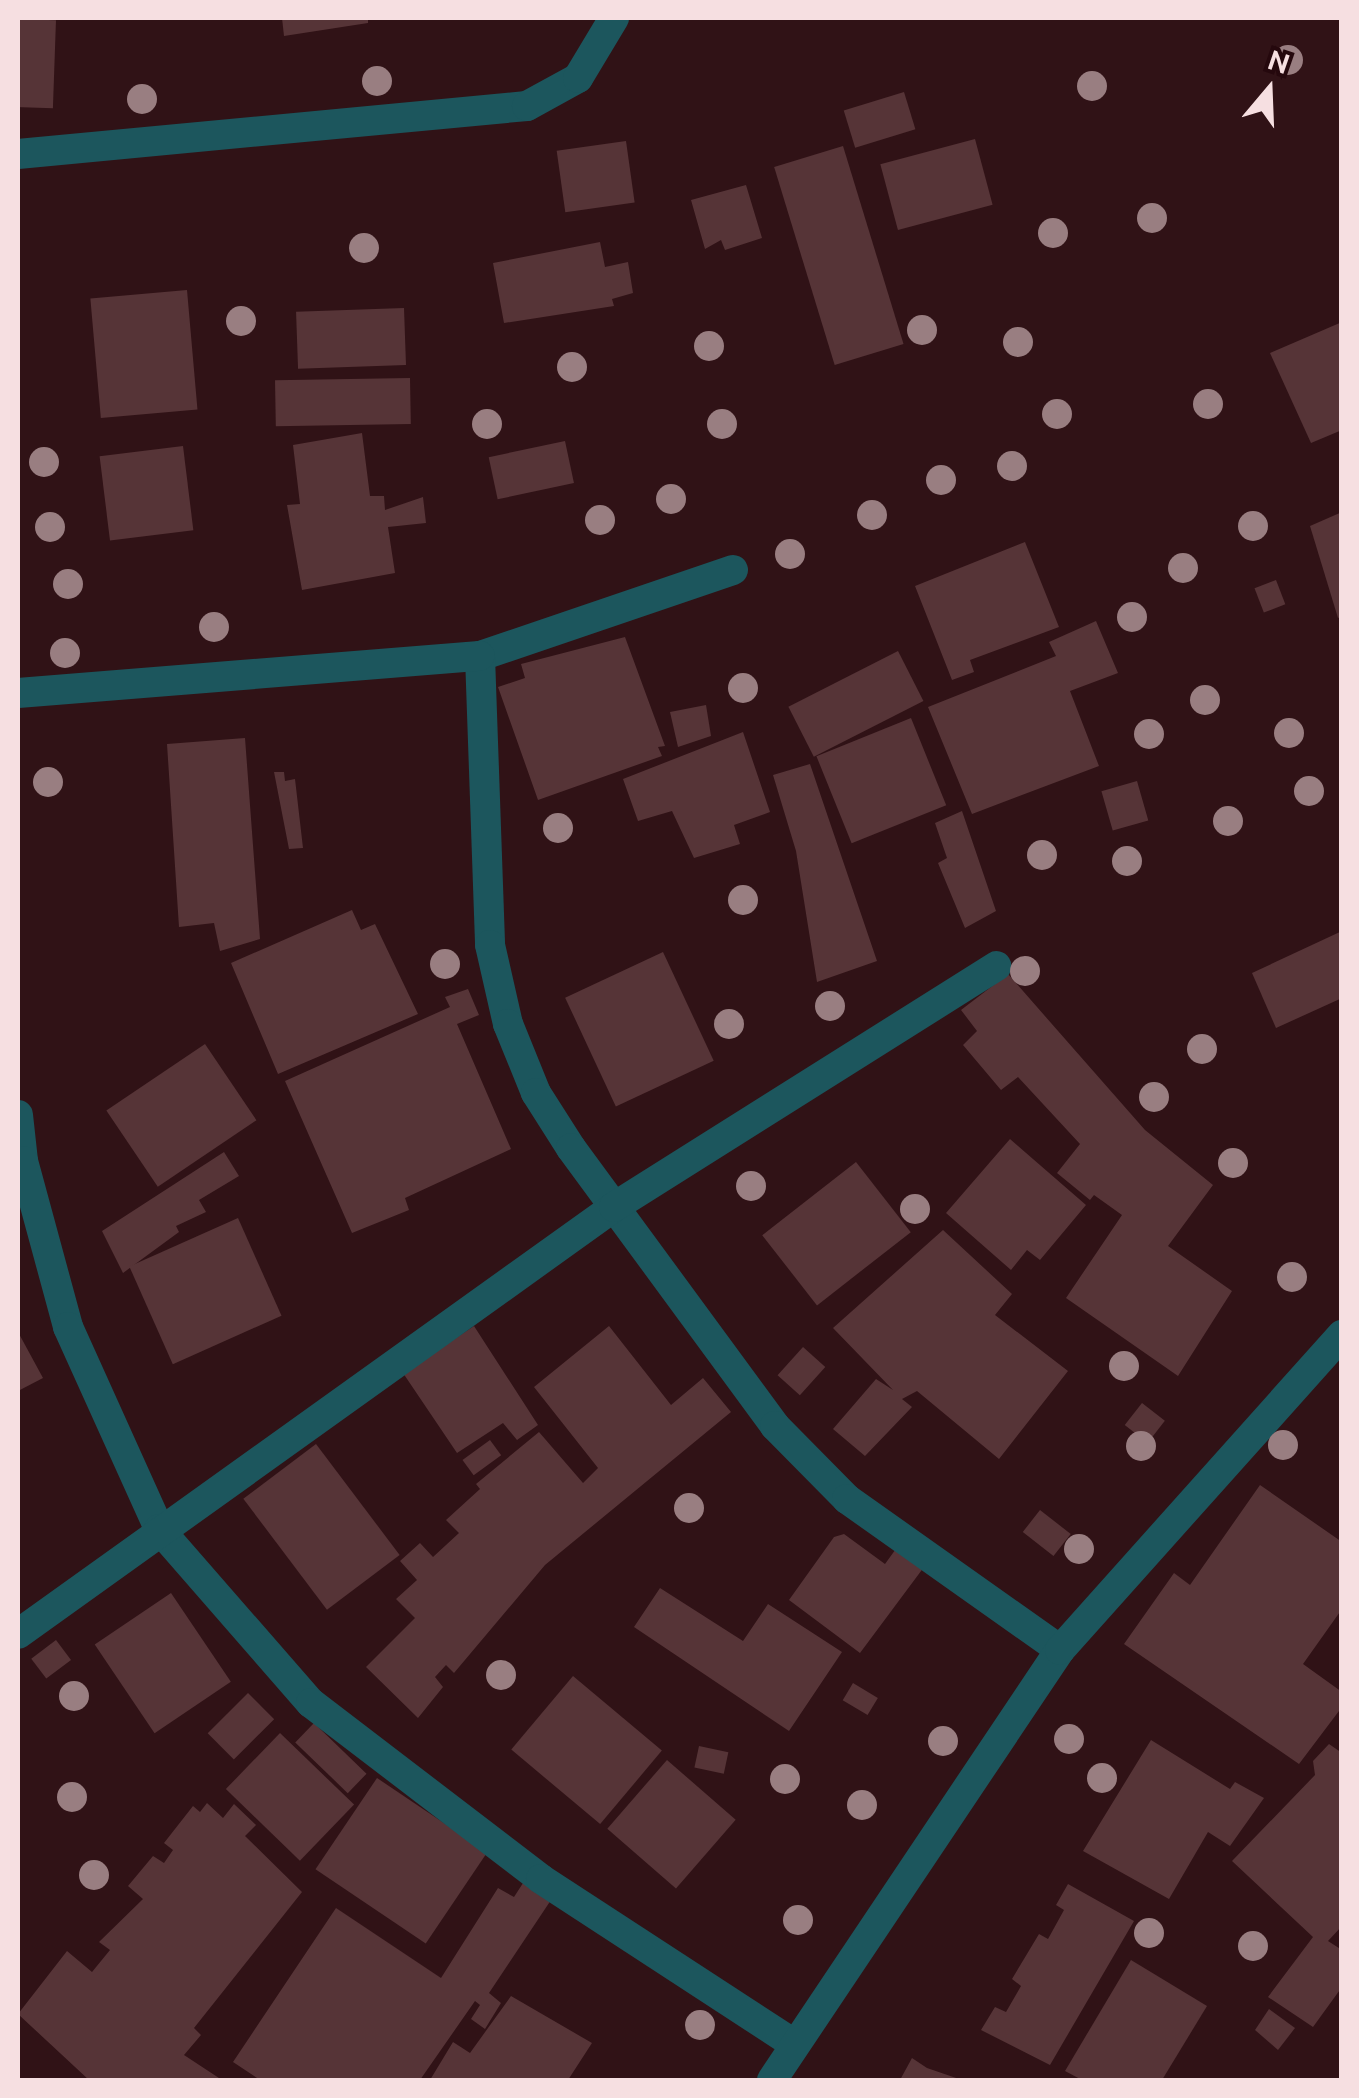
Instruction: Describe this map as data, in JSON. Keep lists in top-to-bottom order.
{
  "north": "top"
}
